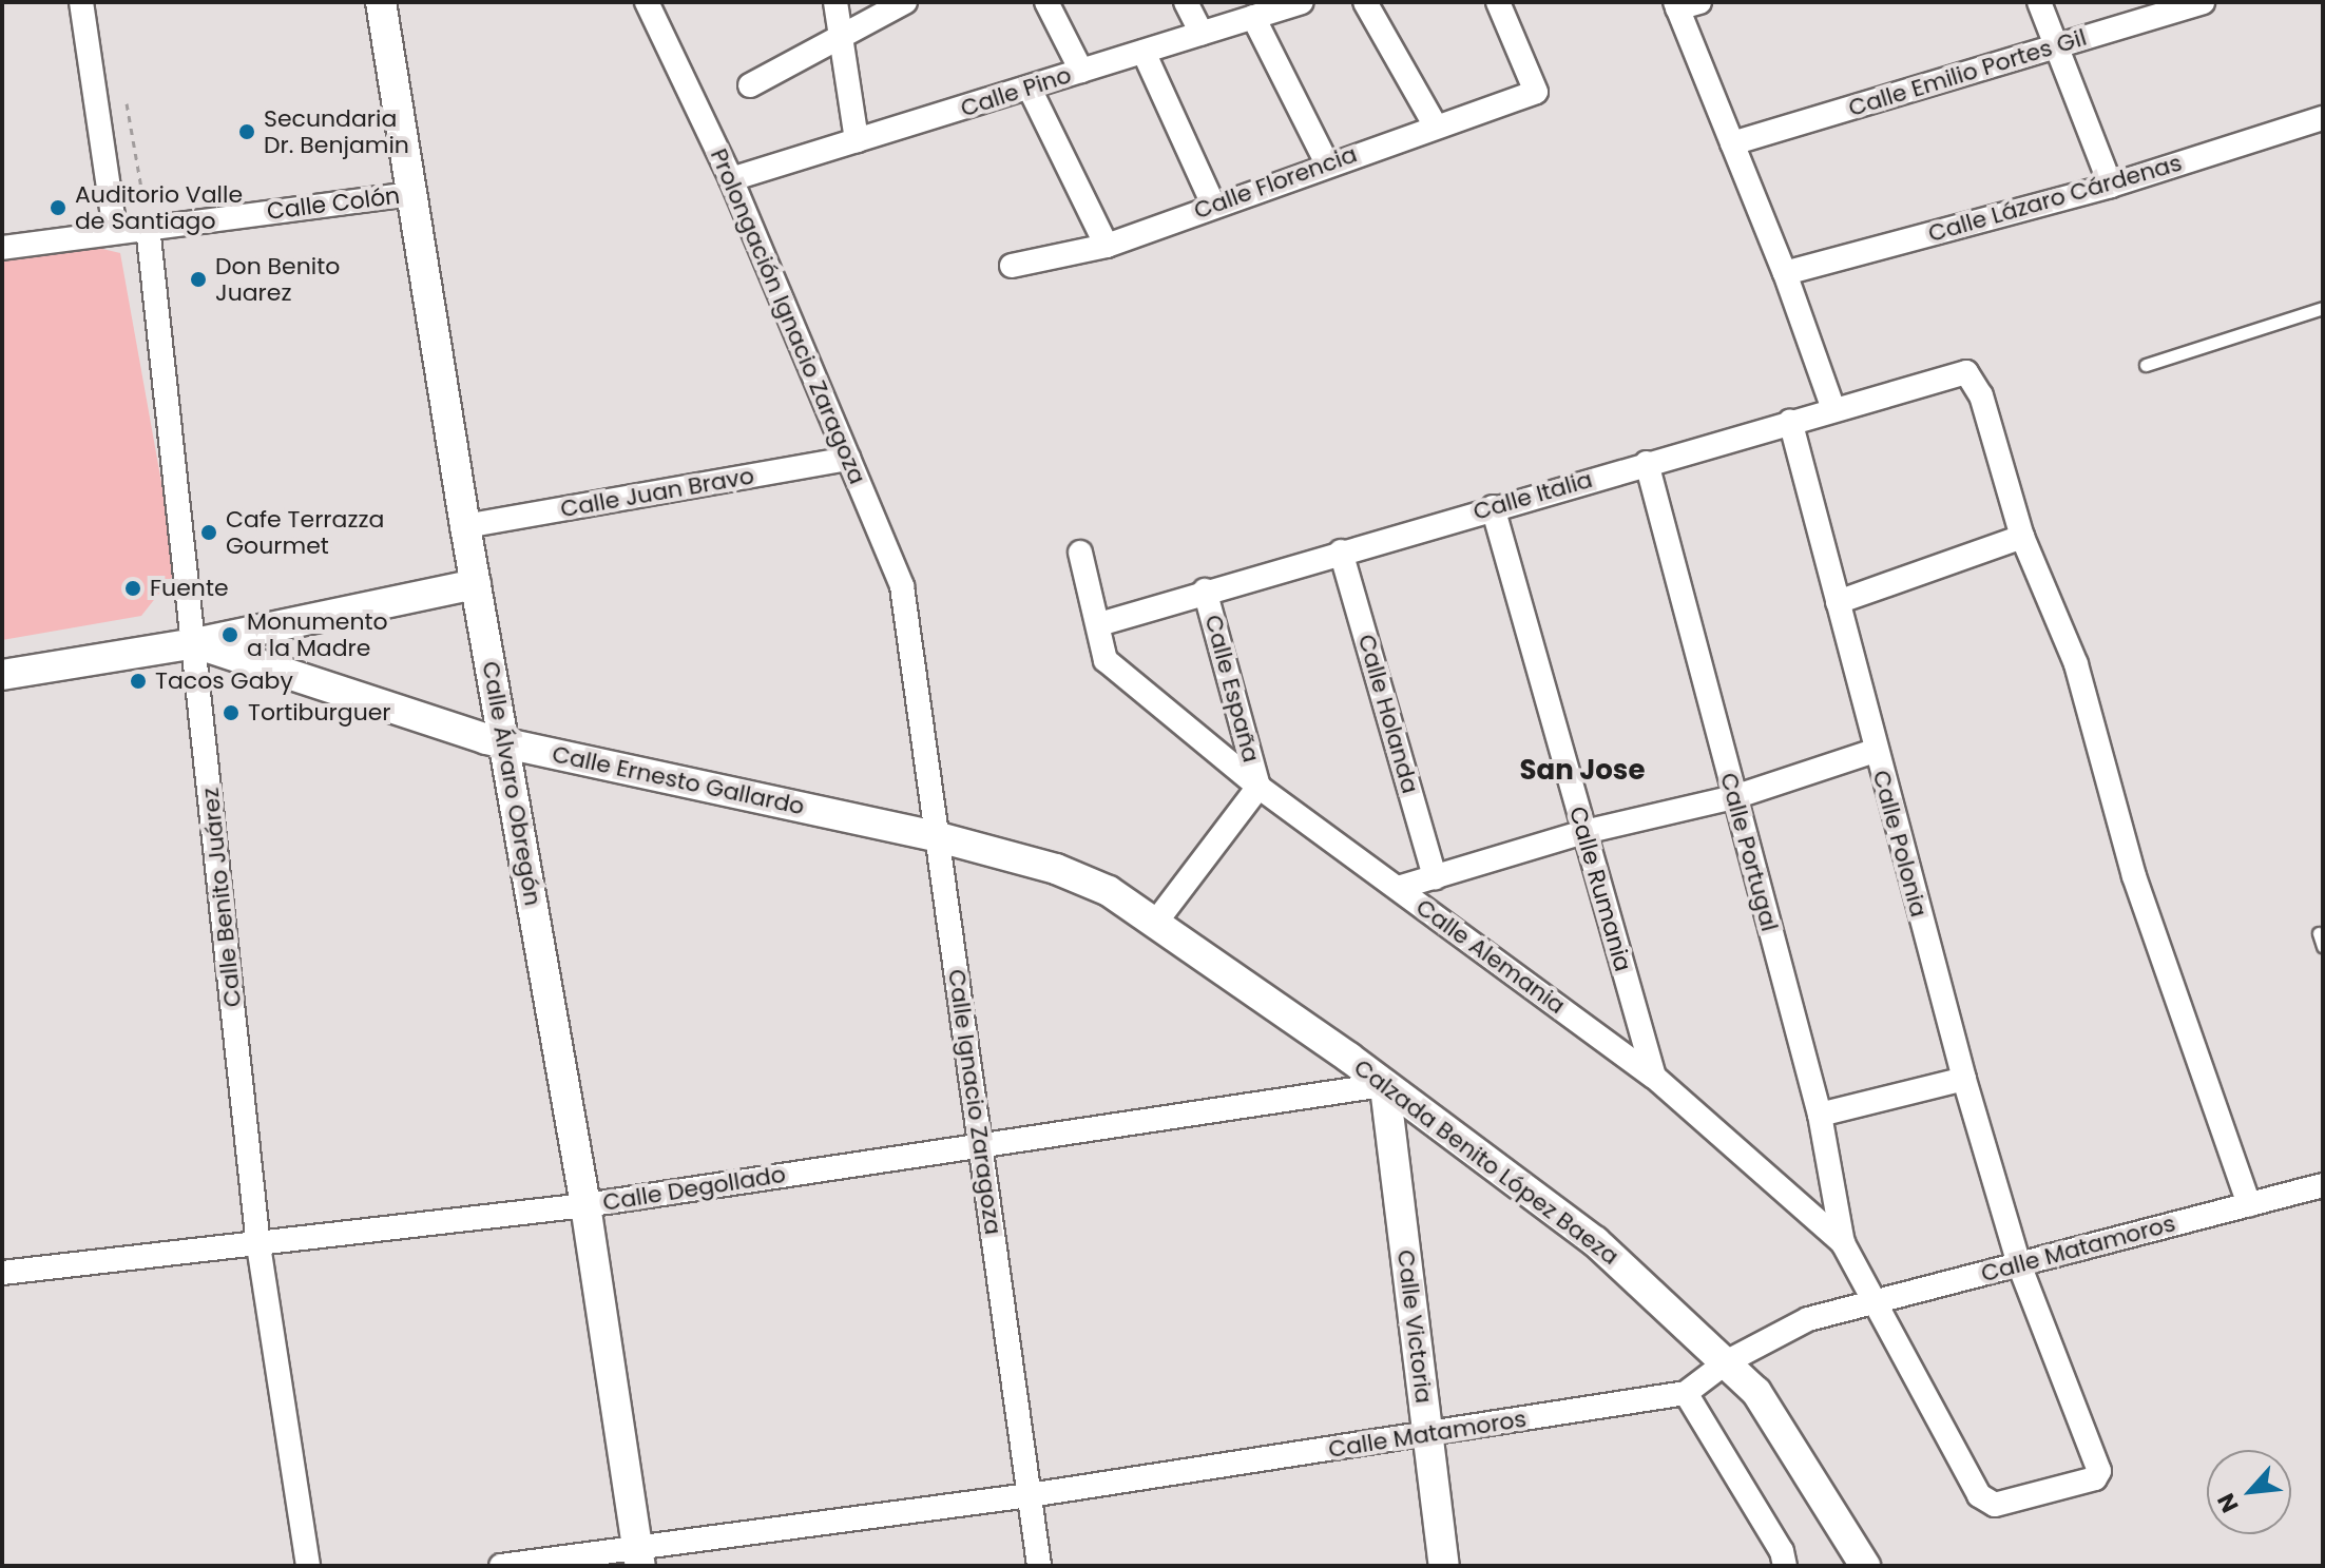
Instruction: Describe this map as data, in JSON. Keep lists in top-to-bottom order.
{
  "streets": {
    "street": [
      "Calle Emilio Portes Gil",
      "Calle Pino",
      "Calle Florencia",
      "Calle Lázaro Cárdenas",
      "Calle Colón",
      "Prolongación Ignacio Zaragoza",
      "Calle Juan Bravo",
      "Calle Italia",
      "Calle España",
      "Calle Holanda",
      "Calle Ernesto Gallardo",
      "Calle Álvaro Obregón",
      "Calle Polonia",
      "Calle Portugal",
      "Calle Rumania",
      "Calle Benito Juárez",
      "Calle Alemania",
      "Calle Ignacio Zaragoza",
      "Calzada Benito López Baeza",
      "Calle Degollado",
      "Calle Matamoros",
      "Calle Victoria"
    ]
  },
  "crossings": [
    ["Calle Pino", "Prolongación Ignacio Zaragoza"],
    ["Calle Colón", "Calle Álvaro Obregón"],
    ["Calle Colón", "Calle Benito Juárez"],
    ["Prolongación Ignacio Zaragoza", "Calle Juan Bravo"],
    ["Prolongación Ignacio Zaragoza", "Calle Ignacio Zaragoza"],
    ["Calle Juan Bravo", "Calle Álvaro Obregón"],
    ["Calle Italia", "Calle España"],
    ["Calle Italia", "Calle Holanda"],
    ["Calle Italia", "Calle Polonia"],
    ["Calle Italia", "Calle Portugal"],
    ["Calle Italia", "Calle Rumania"],
    ["Calle Italia", "Calle Alemania"],
    ["Calle España", "Calle Alemania"],
    ["Calle Ernesto Gallardo", "Calle Álvaro Obregón"],
    ["Calle Ernesto Gallardo", "Calle Benito Juárez"],
    ["Calle Ernesto Gallardo", "Calle Ignacio Zaragoza"],
    ["Calle Ernesto Gallardo", "Calzada Benito López Baeza"],
    ["Calle Álvaro Obregón", "Calle Degollado"],
    ["Calle Álvaro Obregón", "Calle Matamoros"],
    ["Calle Polonia", "Calle Alemania"],
    ["Calle Polonia", "Calle Matamoros"],
    ["Calle Portugal", "Calle Alemania"],
    ["Calle Rumania", "Calle Alemania"],
    ["Calle Benito Juárez", "Calle Degollado"],
    ["Calle Alemania", "Calle Matamoros"],
    ["Calle Ignacio Zaragoza", "Calle Degollado"],
    ["Calle Ignacio Zaragoza", "Calle Matamoros"],
    ["Calzada Benito López Baeza", "Calle Degollado"],
    ["Calzada Benito López Baeza", "Calle Matamoros"],
    ["Calzada Benito López Baeza", "Calle Victoria"],
    ["Calle Degollado", "Calle Victoria"],
    ["Calle Matamoros", "Calle Victoria"]
  ],
  "districts": ["San Jose"],
  "places": [
    "Secundaria Dr. Benjamin",
    "Auditorio Valle de Santiago",
    "Don Benito Juarez",
    "Cafe Terrazza Gourmet",
    "Fuente",
    "Monumento a la Madre",
    "Tacos Gaby",
    "Tortiburguer"
  ],
  "north": "bottom left"
}
